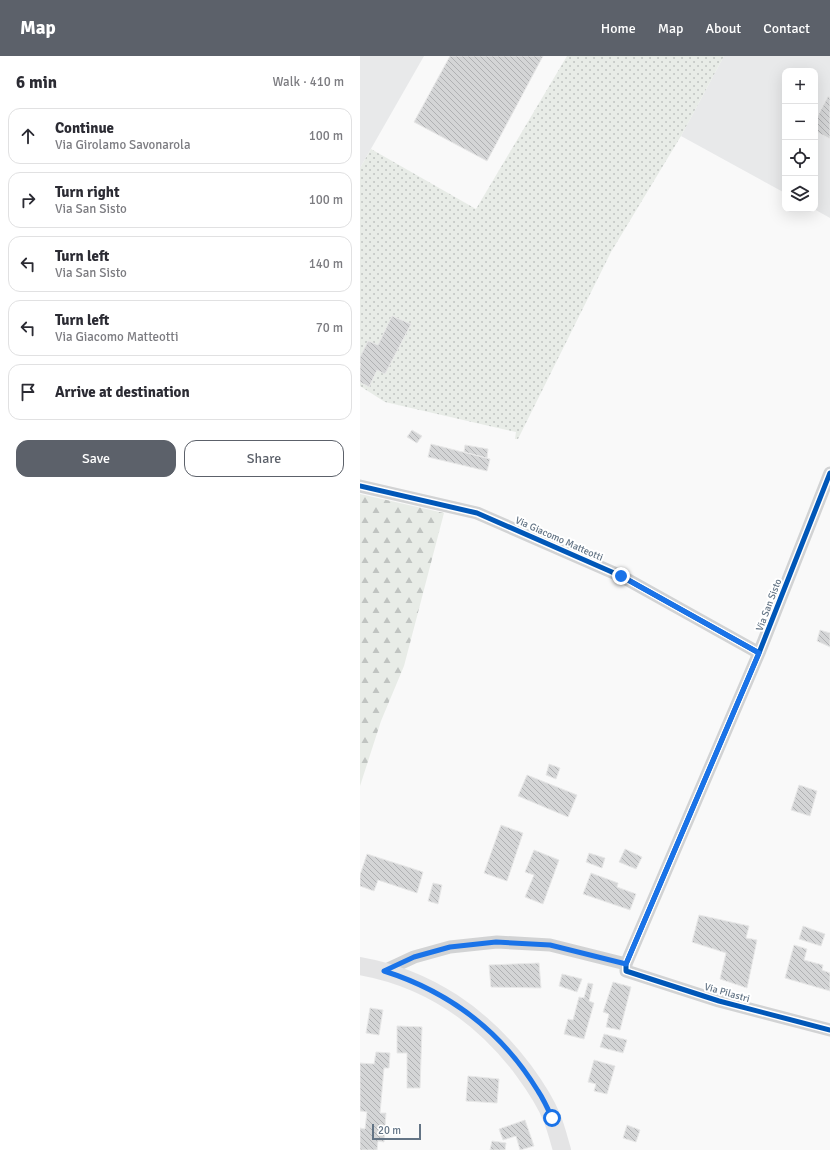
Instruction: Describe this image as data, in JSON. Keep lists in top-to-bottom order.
{
  "streets": {
    "street": ["Via Giacomo Matteotti", "Via San Sisto", "Via Pilastri"]
  },
  "crossings": [
    ["Via Giacomo Matteotti", "Via San Sisto"],
    ["Via San Sisto", "Via Pilastri"]
  ],
  "scale_bar": "20 m",
  "page": {
    "header": "Map",
    "nav": [
      "Home",
      "Map",
      "About",
      "Contact"
    ],
    "heading": ["6 min", "Walk · 410 m"],
    "map_buttons": ["+", "−"],
    "list": [
      ["Continue", "Via Girolamo Savonarola", "100 m"],
      ["Turn right", "Via San Sisto", "100 m"],
      ["Turn left", "Via San Sisto", "140 m"],
      ["Turn left", "Via Giacomo Matteotti", "70 m"],
      "Arrive at destination"
    ],
    "buttons": ["Save", "Share"],
    "scale": "20 m"
  }
}
